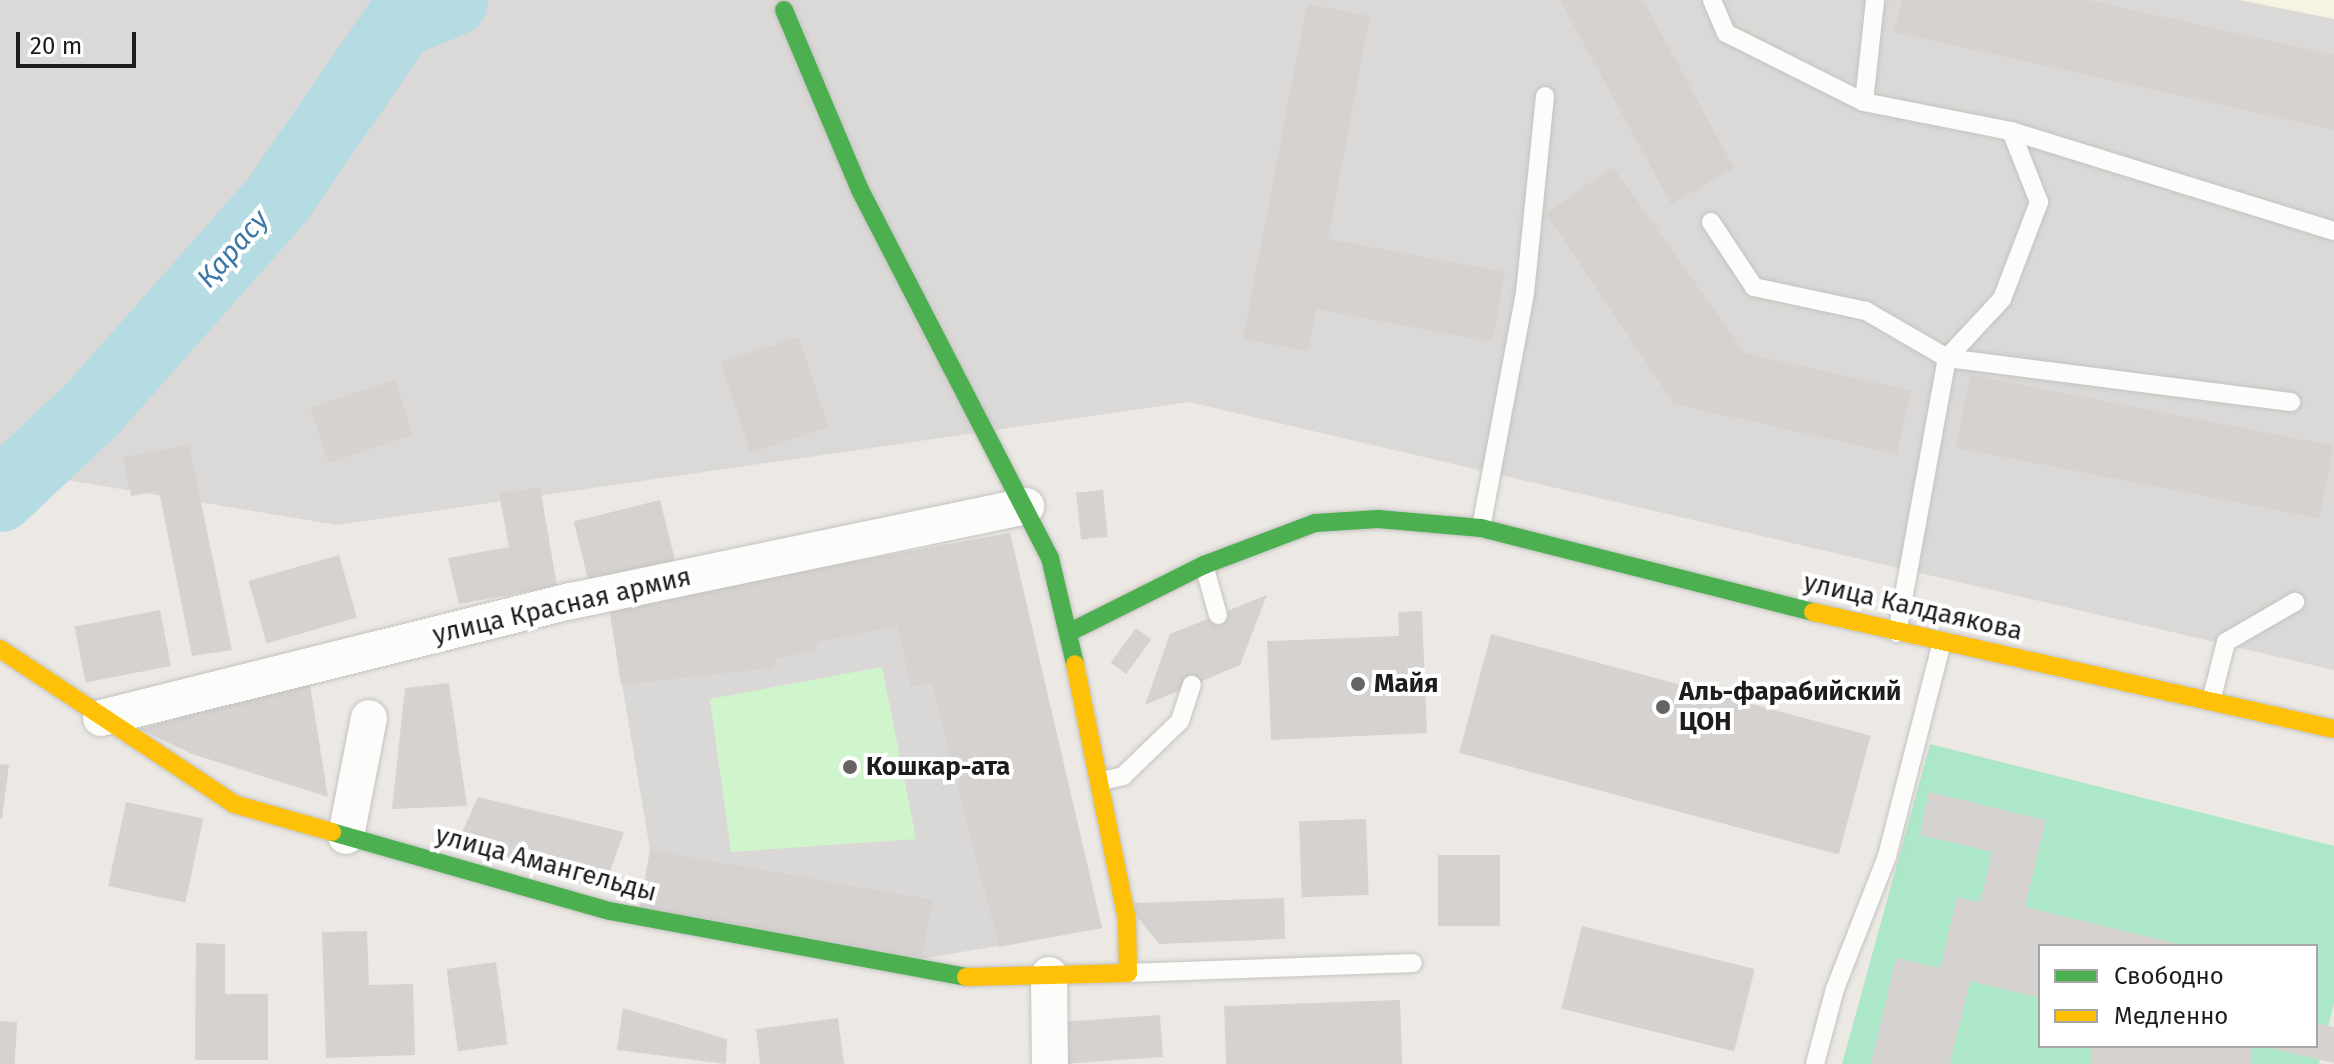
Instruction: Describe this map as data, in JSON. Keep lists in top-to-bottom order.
{
  "streets": {
    "street": ["улица Красная армия", "улица Калдаякова", "улица Амангельды"]
  },
  "crossings": [
    ["улица Красная армия", "улица Амангельды"]
  ],
  "water": ["Қарасу"],
  "places": ["Майя", "Аль-фарабийский ЦОН", "Кошкар-ата"],
  "legend": ["Свободно", "Медленно"],
  "scale_bar": "20 m"
}
